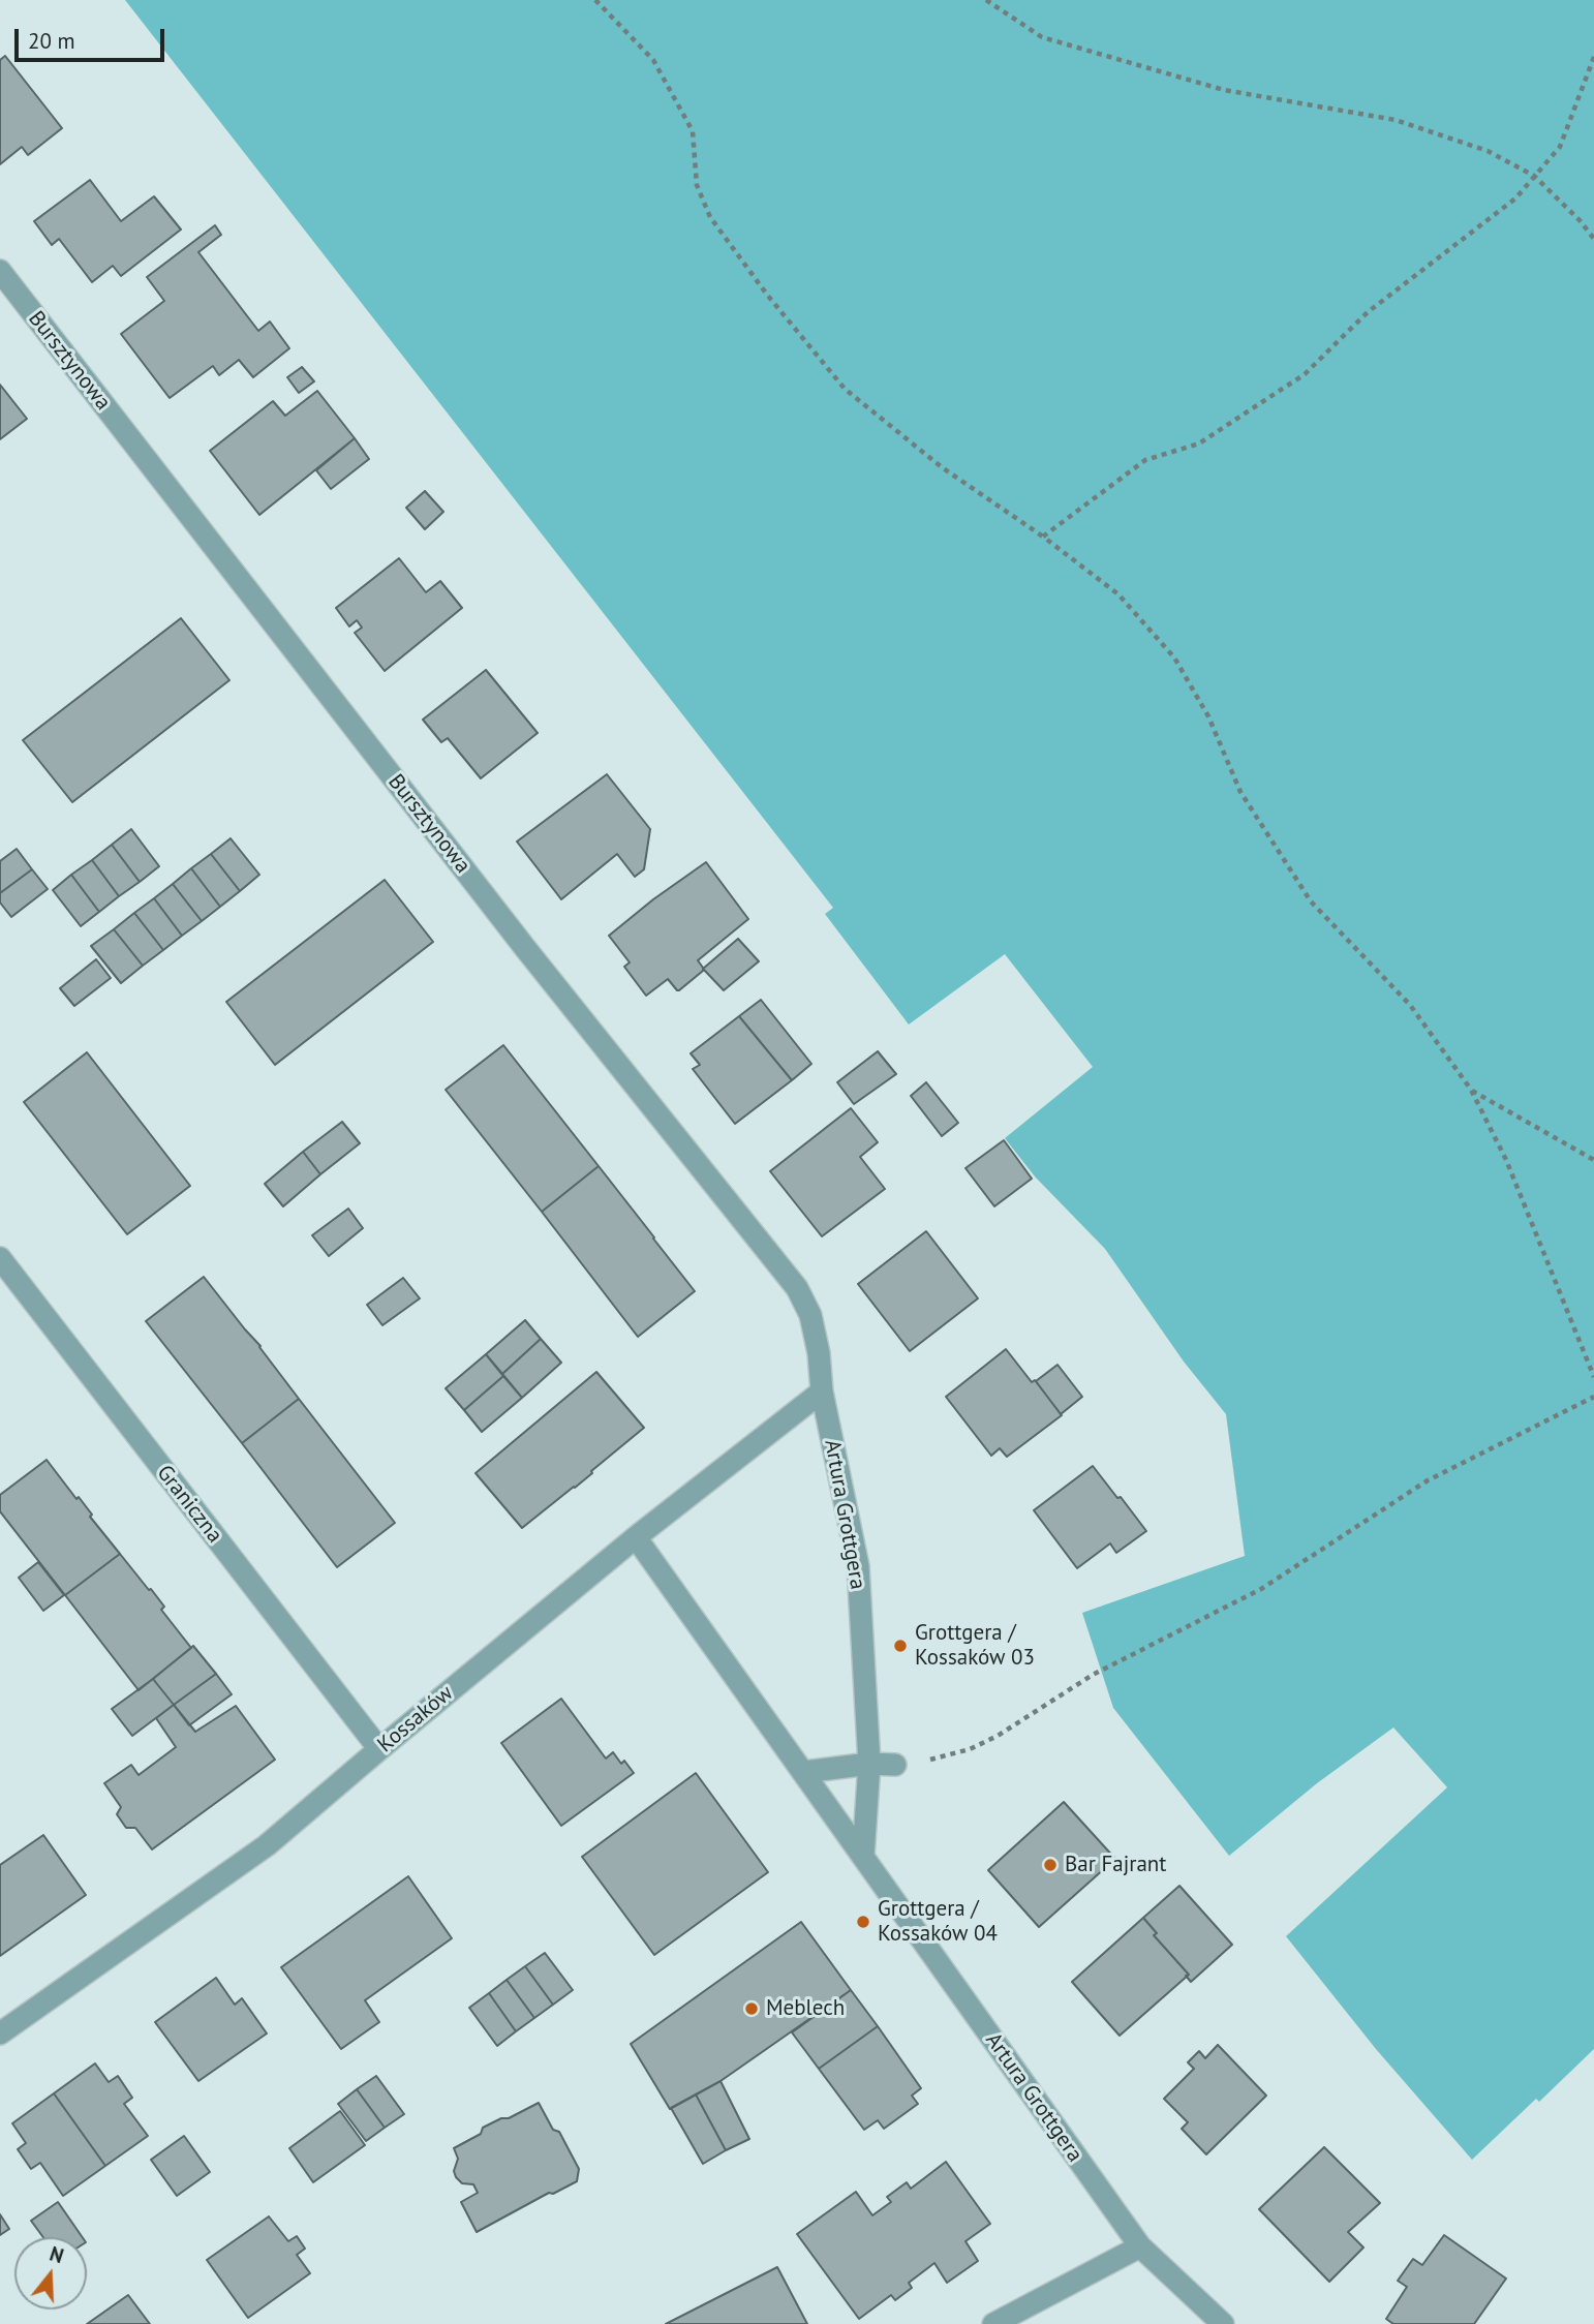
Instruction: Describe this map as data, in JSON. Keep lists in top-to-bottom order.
{
  "streets": {
    "street": [
      "Bursztynowa",
      "Graniczna",
      "Artura Grottgera",
      "Kossaków"
    ]
  },
  "crossings": [
    ["Bursztynowa", "Artura Grottgera"],
    ["Bursztynowa", "Kossaków"],
    ["Graniczna", "Kossaków"],
    ["Artura Grottgera", "Kossaków"]
  ],
  "places": [
    "Grottgera / Kossaków 03",
    "Bar Fajrant",
    "Grottgera / Kossaków 04",
    "Meblech"
  ],
  "scale_bar": "20 m",
  "north": "top"
}
